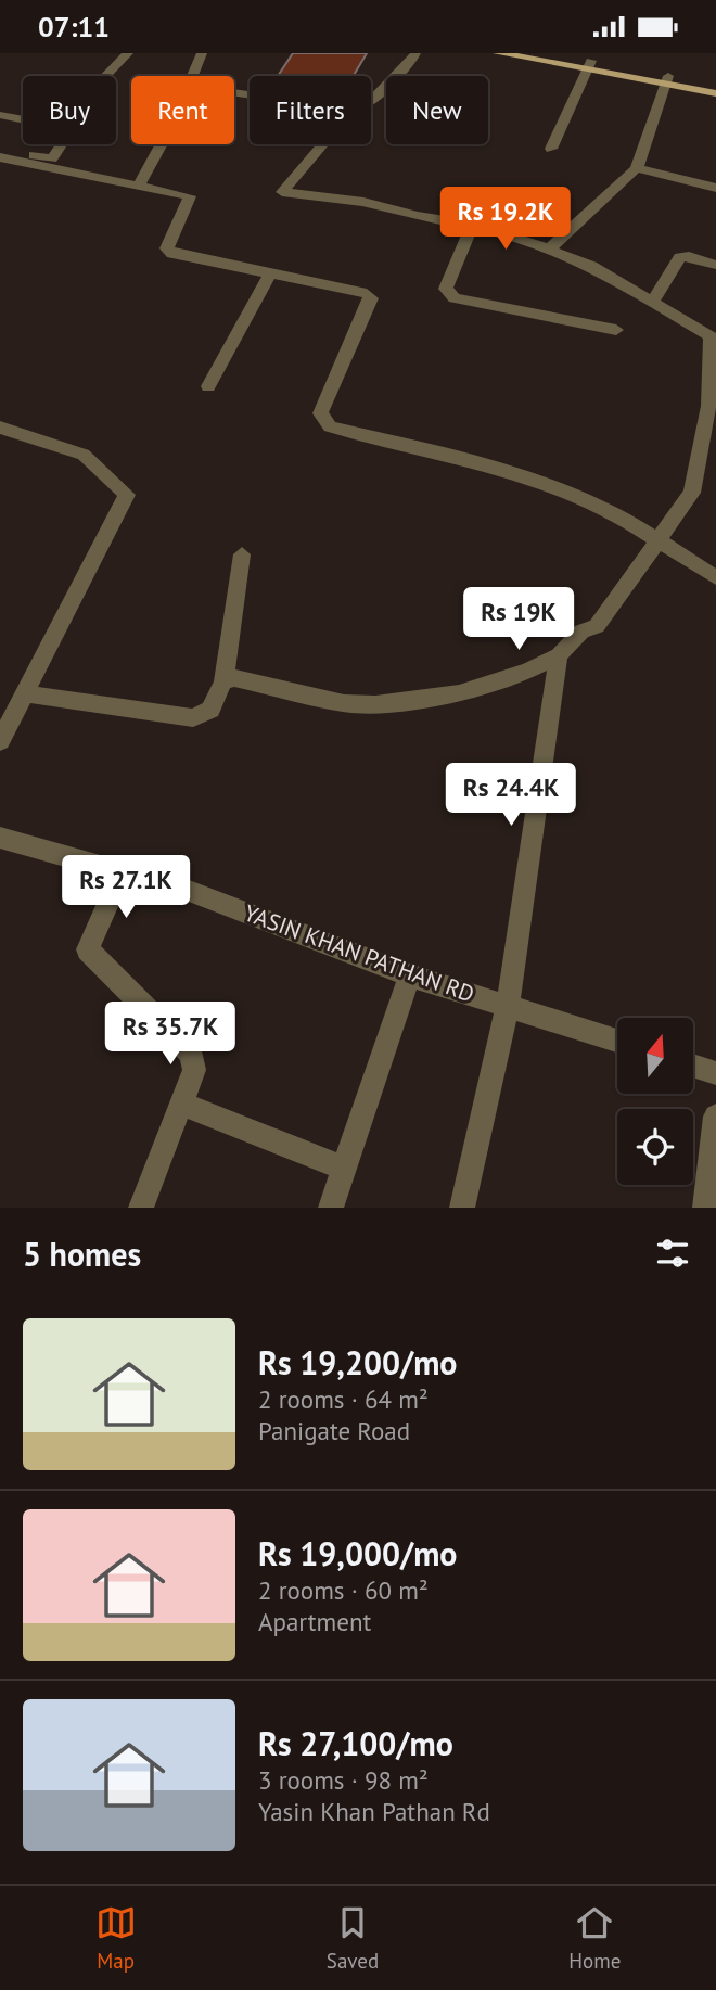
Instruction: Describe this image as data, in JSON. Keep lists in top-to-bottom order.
{
  "streets": {
    "street": ["YASIN KHAN PATHAN RD"]
  },
  "north": "top",
  "page": {
    "status": "07:11",
    "chip": [
      "Buy",
      "Rent",
      "Filters",
      "New"
    ],
    "price": [
      "Rs 19.2K",
      "Rs 19K",
      "Rs 24.4K",
      "Rs 27.1K",
      "Rs 35.7K"
    ],
    "heading": "5 homes",
    "list": [
      {
        "name": "Rs 19,200/mo",
        "note": "2 rooms · 64 m² · Panigate Road"
      },
      {
        "name": "Rs 19,000/mo",
        "note": "2 rooms · 60 m² · Apartment"
      },
      {
        "name": "Rs 27,100/mo",
        "note": "3 rooms · 98 m² · Yasin Khan Pathan Rd"
      }
    ],
    "tabs": ["Map", "Saved", "Home"]
  }
}
